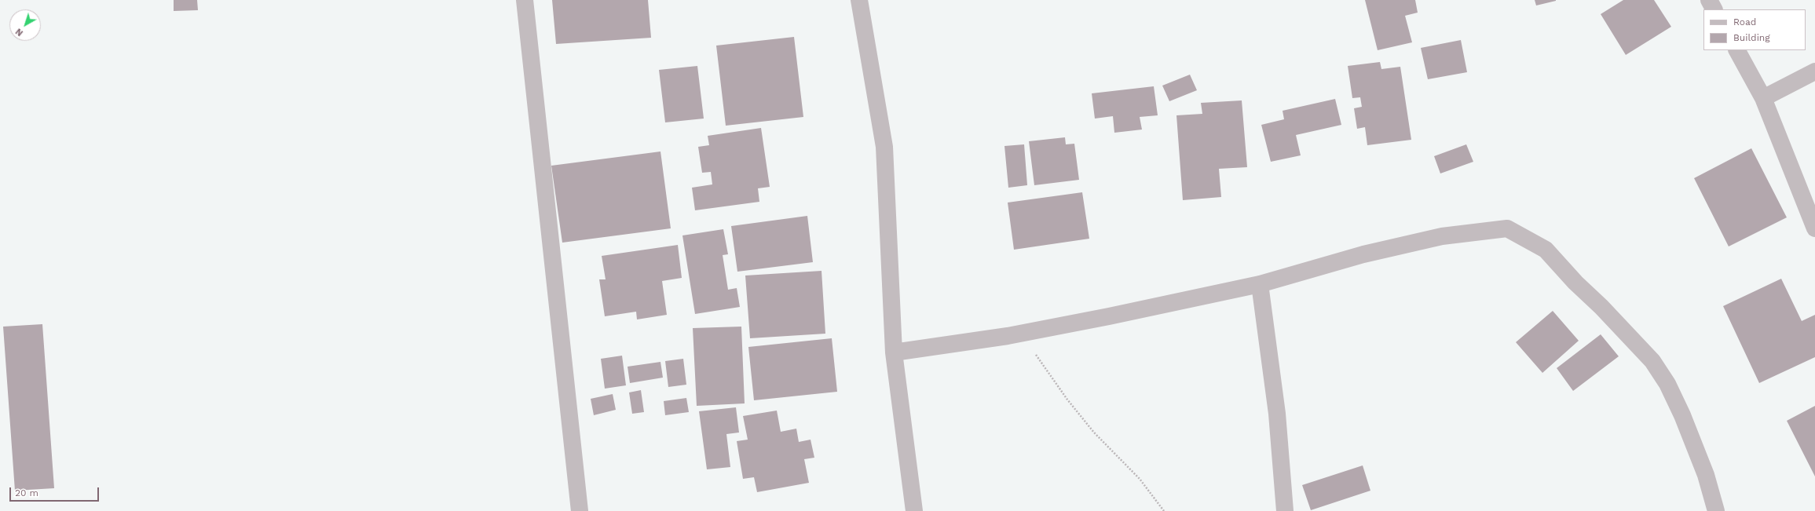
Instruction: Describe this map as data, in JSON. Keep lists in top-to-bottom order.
{
  "legend": ["Road", "Building"],
  "scale_bar": "20 m",
  "north": "bottom left"
}
